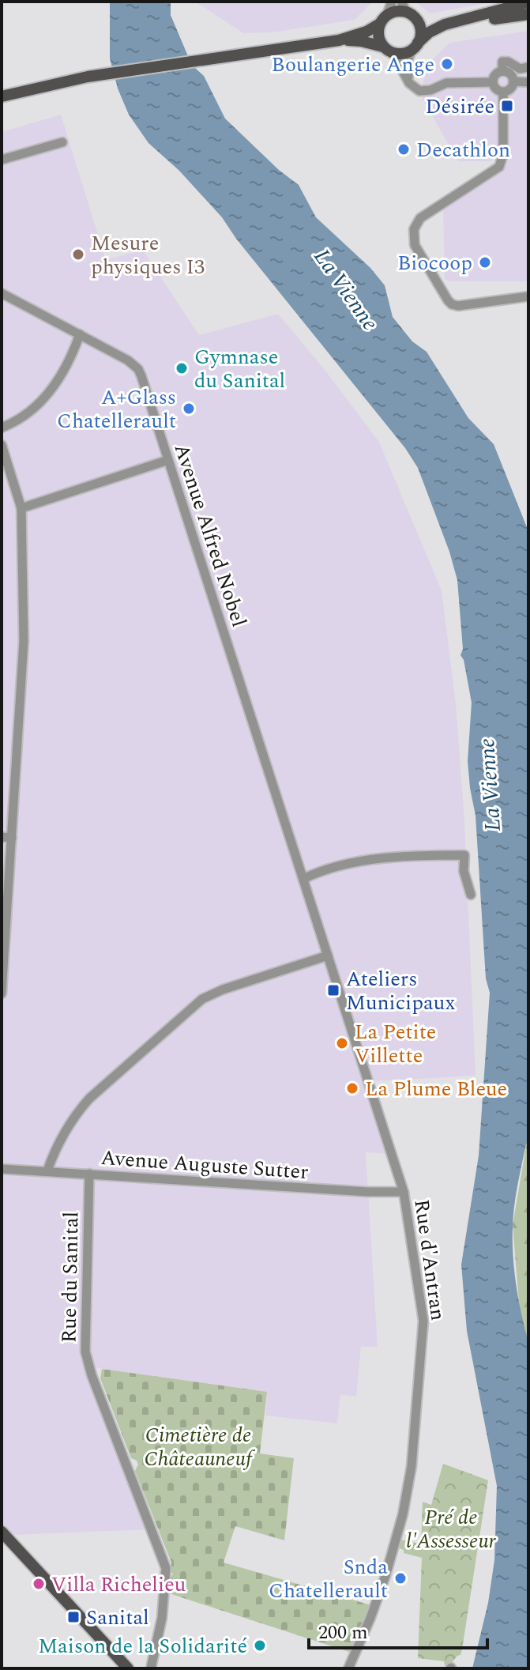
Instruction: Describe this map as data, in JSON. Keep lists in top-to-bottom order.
{
  "streets": {
    "street": [
      "Avenue Alfred Nobel",
      "Avenue Auguste Sutter",
      "Rue d'Antran",
      "Rue du Sanital"
    ]
  },
  "crossings": [
    ["Avenue Alfred Nobel", "Rue d'Antran"],
    ["Avenue Auguste Sutter", "Rue d'Antran"],
    ["Avenue Auguste Sutter", "Rue du Sanital"]
  ],
  "water": ["La Vienne"],
  "parks": ["Cimetière de Châteauneuf", "Pré de l'Assesseur"],
  "places": {
    "other": [
      "Boulangerie Ange",
      "Decathlon",
      "Mesure physiques I3",
      "Biocoop",
      "Gymnase du Sanital",
      "A+Glass Chatellerault",
      "La Petite Villette",
      "La Plume Bleue",
      "Snda Chatellerault",
      "Villa Richelieu",
      "Maison de la Solidarité"
    ],
    "transit": ["Désirée", "Ateliers Municipaux", "Sanital"]
  },
  "scale_bar": "200 m"
}
